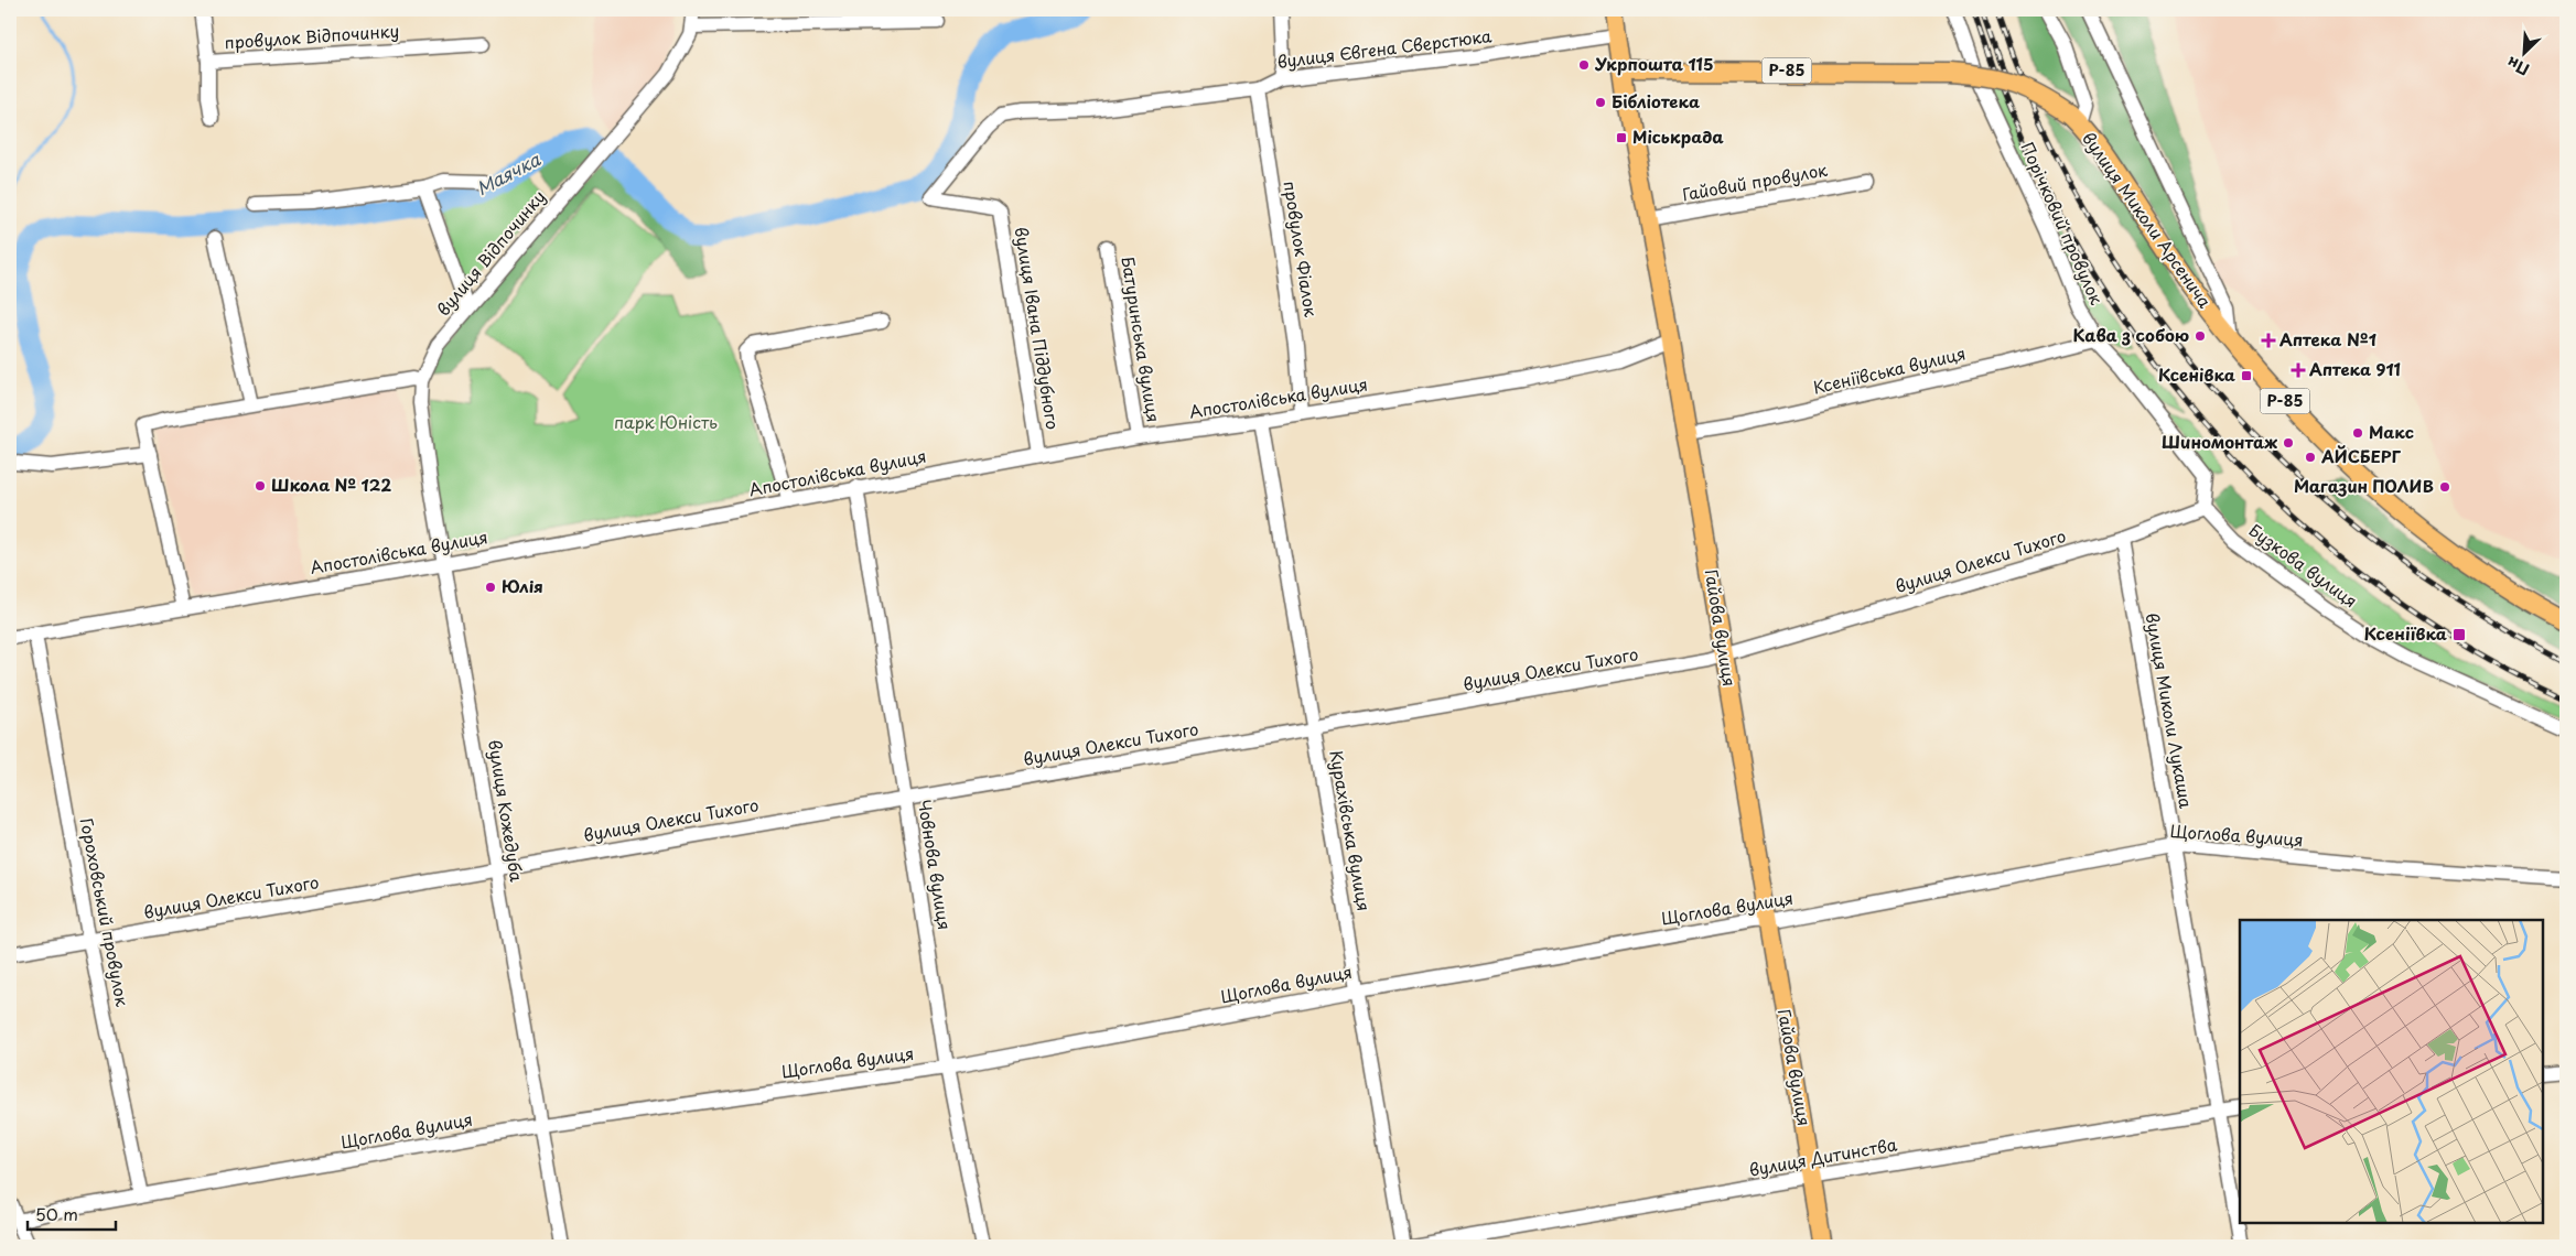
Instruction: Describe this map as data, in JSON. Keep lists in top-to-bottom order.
{
  "streets": {
    "main road": ["Р-85", "вулиця Миколи Арсенича", "Гайова вулиця"],
    "street": [
      "провулок Відпочинку",
      "вулиця Євгена Сверстюка",
      "Гайовий провулок",
      "Порічковий провулок",
      "провулок Фіалок",
      "вулиця Відпочинку",
      "вулиця Івана Піддубного",
      "Батуринська вулиця",
      "Ксеніївська вулиця",
      "Апостолівська вулиця",
      "вулиця Олекси Тихого",
      "Бузкова вулиця",
      "вулиця Миколи Лукаша",
      "вулиця Кожедуба",
      "Курахівська вулиця",
      "Щоглова вулиця",
      "Човнова вулиця",
      "Гороховський провулок",
      "вулиця Дитинства"
    ]
  },
  "crossings": [
    ["вулиця Євгена Сверстюка", "провулок Фіалок"],
    ["вулиця Євгена Сверстюка", "вулиця Івана Піддубного"],
    ["вулиця Євгена Сверстюка", "Гайова вулиця"],
    ["Гайовий провулок", "Гайова вулиця"],
    ["вулиця Миколи Арсенича", "Гайова вулиця"],
    ["Порічковий провулок", "Ксеніївська вулиця"],
    ["Порічковий провулок", "вулиця Олекси Тихого"],
    ["Порічковий провулок", "Бузкова вулиця"],
    ["провулок Фіалок", "Апостолівська вулиця"],
    ["вулиця Відпочинку", "вулиця Кожедуба"],
    ["вулиця Івана Піддубного", "Апостолівська вулиця"],
    ["Батуринська вулиця", "Апостолівська вулиця"],
    ["Ксеніївська вулиця", "Гайова вулиця"],
    ["Апостолівська вулиця", "Гайова вулиця"],
    ["Апостолівська вулиця", "вулиця Кожедуба"],
    ["Апостолівська вулиця", "Курахівська вулиця"],
    ["Апостолівська вулиця", "Човнова вулиця"],
    ["Апостолівська вулиця", "Гороховський провулок"],
    ["вулиця Олекси Тихого", "Бузкова вулиця"],
    ["вулиця Олекси Тихого", "Гайова вулиця"],
    ["вулиця Олекси Тихого", "вулиця Миколи Лукаша"],
    ["вулиця Олекси Тихого", "вулиця Кожедуба"],
    ["вулиця Олекси Тихого", "Курахівська вулиця"],
    ["вулиця Олекси Тихого", "Човнова вулиця"],
    ["вулиця Олекси Тихого", "Гороховський провулок"],
    ["Гайова вулиця", "Щоглова вулиця"],
    ["Гайова вулиця", "вулиця Дитинства"],
    ["вулиця Миколи Лукаша", "Щоглова вулиця"],
    ["вулиця Миколи Лукаша", "вулиця Дитинства"],
    ["вулиця Кожедуба", "Щоглова вулиця"],
    ["Курахівська вулиця", "Щоглова вулиця"],
    ["Щоглова вулиця", "Човнова вулиця"],
    ["Щоглова вулиця", "Гороховський провулок"]
  ],
  "water": ["Маячка"],
  "parks": ["парк Юність"],
  "places": {
    "other": [
      "Укрпошта 115",
      "Бібліотека",
      "Кава з собою",
      "Макс",
      "Шиномонтаж",
      "АЙСБЕРГ",
      "Школа № 122",
      "Магазин ПОЛИВ",
      "Юлія"
    ],
    "transit": ["Міськрада", "Ксенівка", "Ксеніївка"],
    "health": ["Аптека №1", "Аптека 911"]
  },
  "scale_bar": "50 m",
  "north": "bottom left"
}
